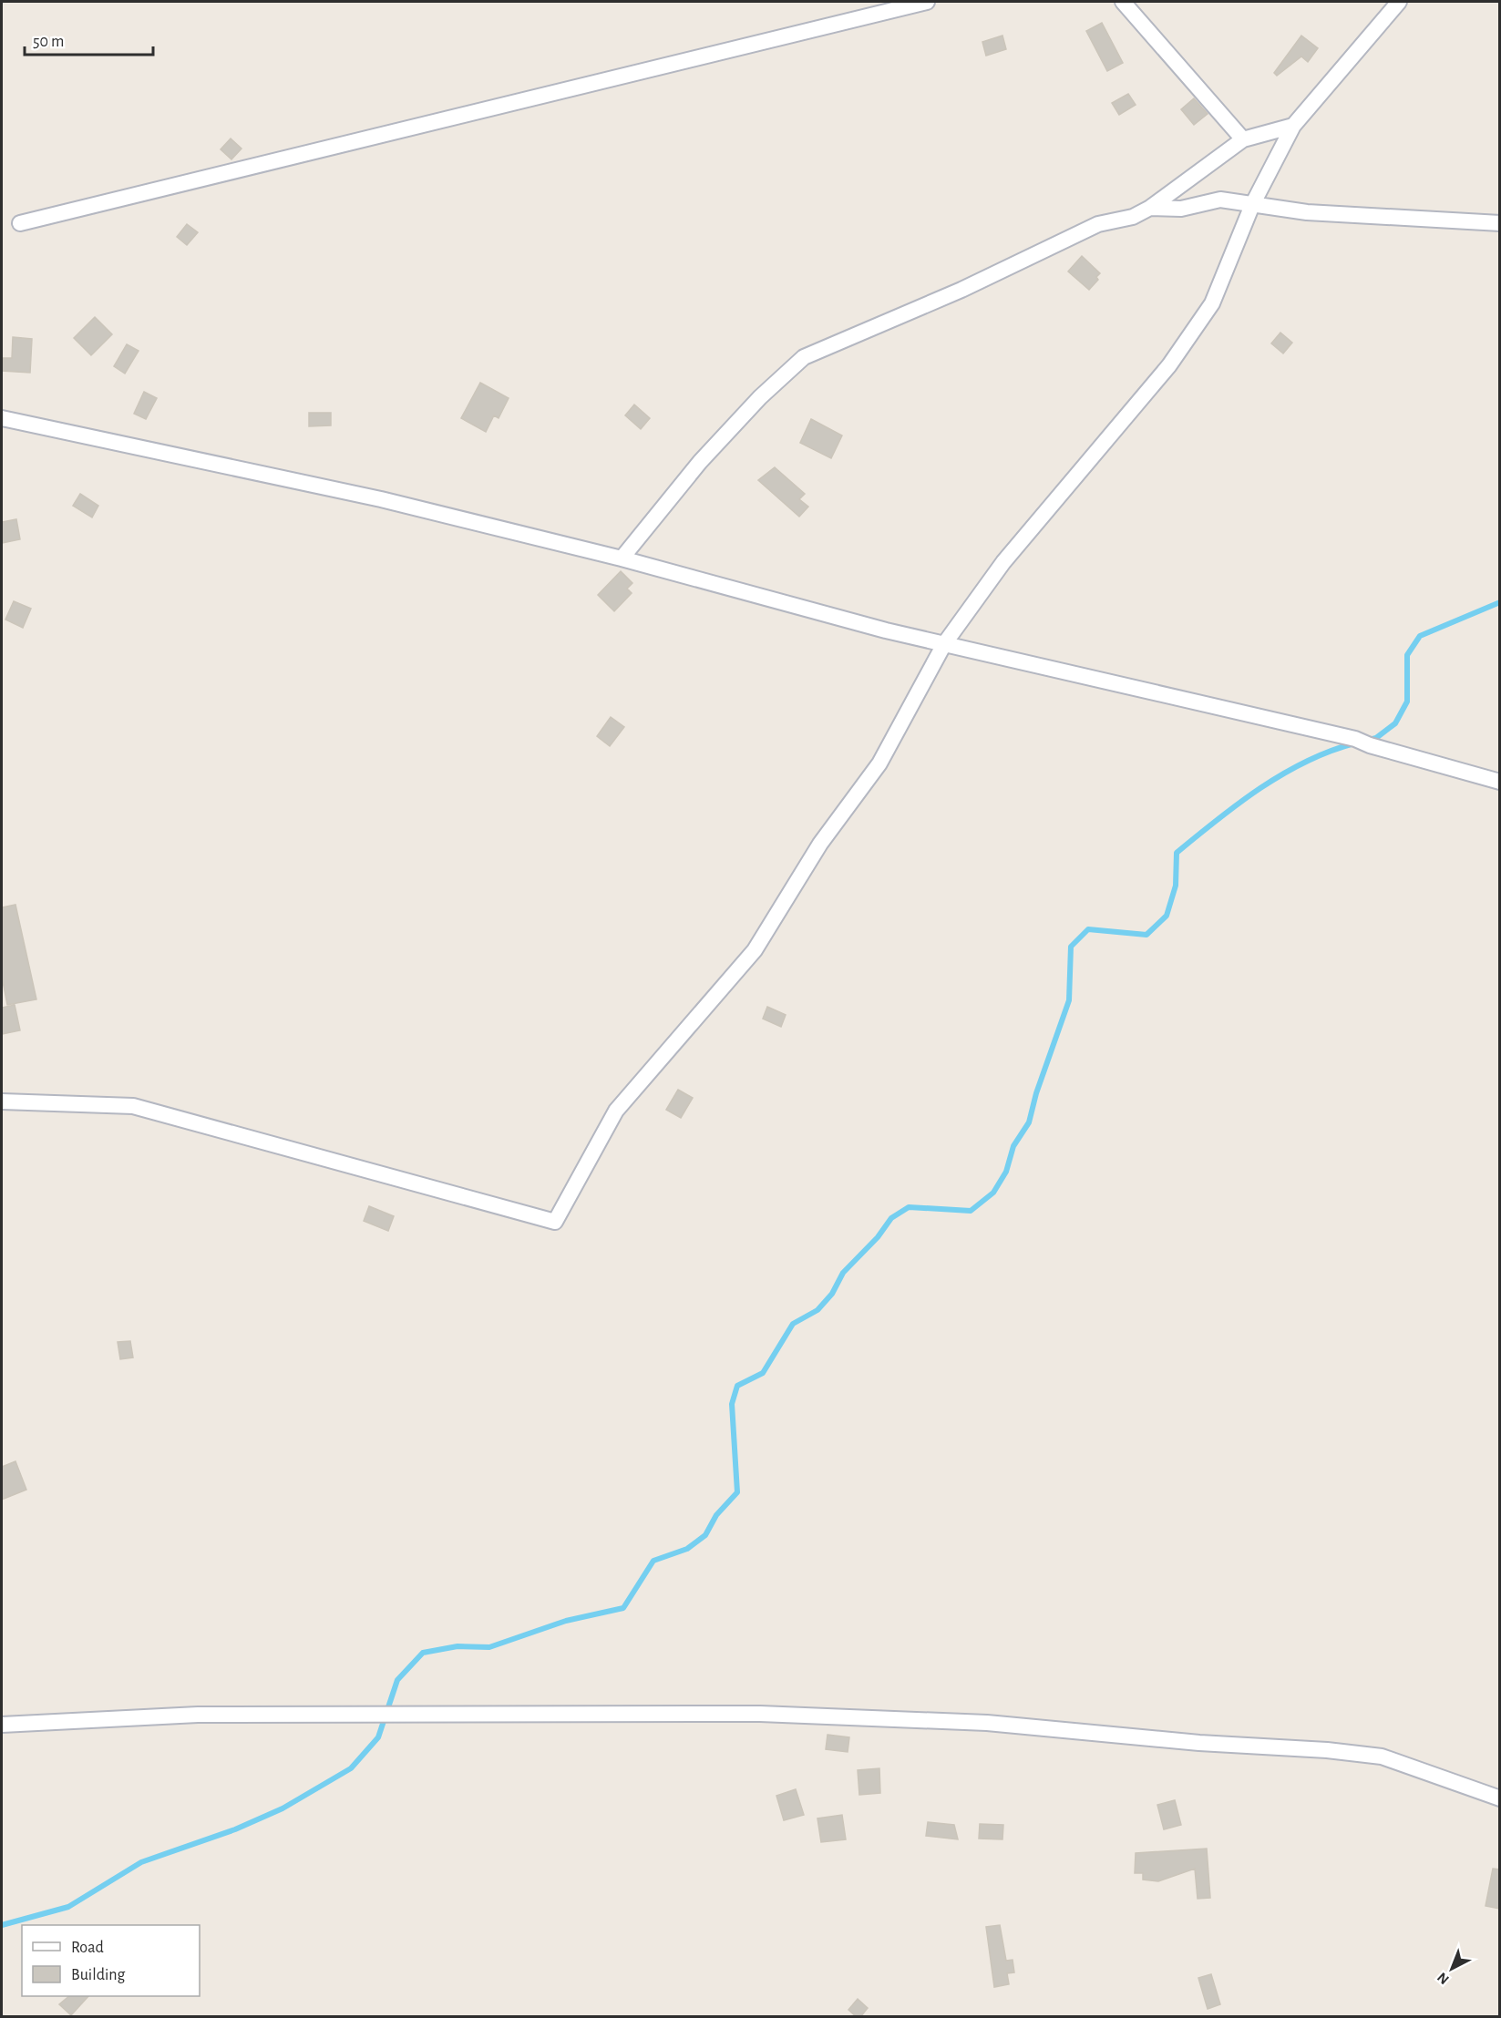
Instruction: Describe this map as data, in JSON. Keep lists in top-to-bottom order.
{
  "legend": ["Road", "Building"],
  "scale_bar": "50 m",
  "north": "bottom left"
}
